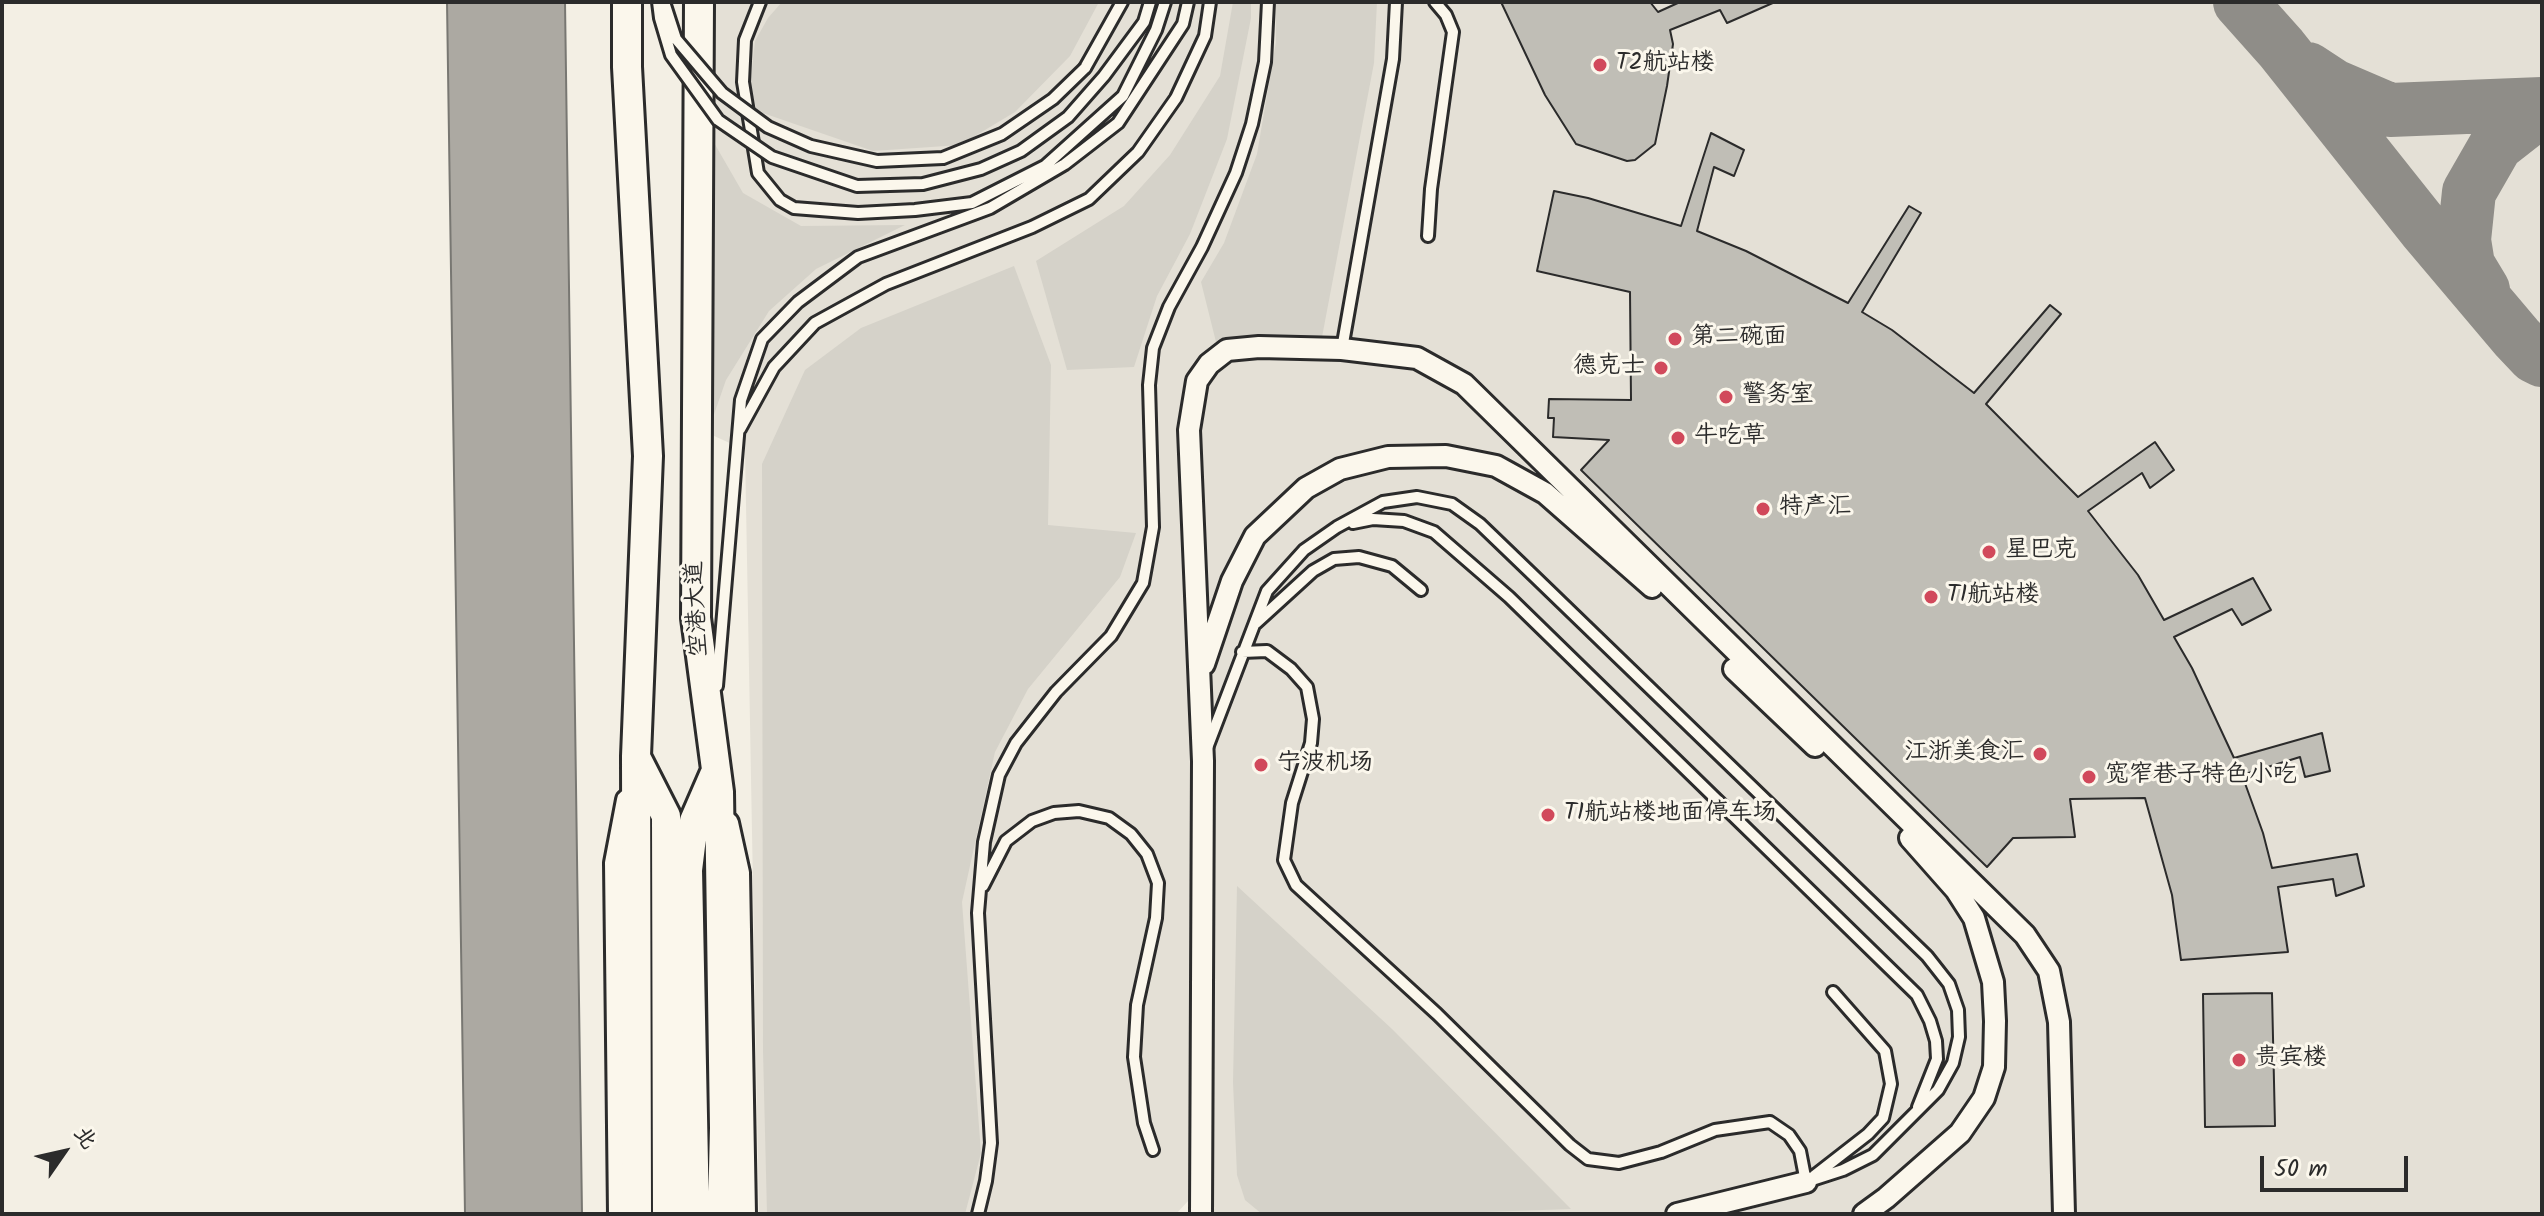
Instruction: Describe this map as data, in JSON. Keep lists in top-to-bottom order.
{
  "streets": {
    "main road": ["空港大道"]
  },
  "places": [
    "T2航站楼",
    "第二碗面",
    "德克士",
    "警务室",
    "牛吃草",
    "特产汇",
    "星巴克",
    "T1航站楼",
    "江浙美食汇",
    "宁波机场",
    "宽窄巷子特色小吃",
    "T1航站楼地面停车场",
    "贵宾楼"
  ],
  "scale_bar": "50 m",
  "north": "top right"
}
